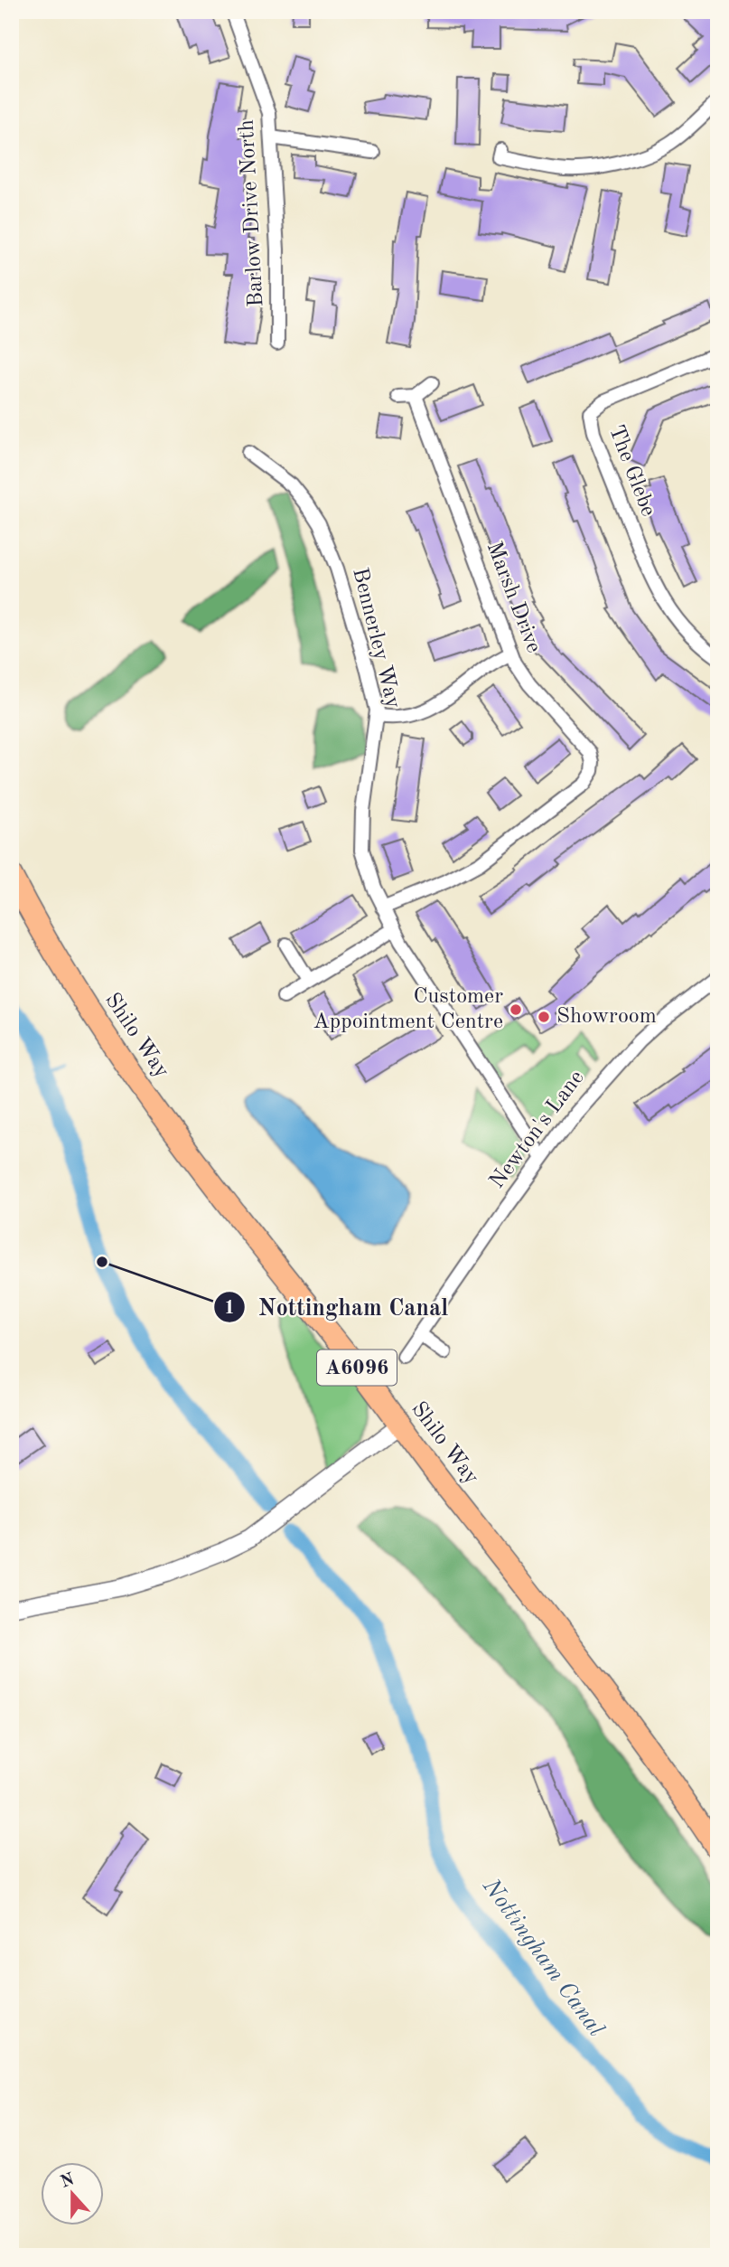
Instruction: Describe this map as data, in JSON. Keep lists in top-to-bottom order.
{
  "streets": {
    "main road": ["Shilo Way", "A6096"],
    "street": [
      "Barlow Drive North",
      "The Glebe",
      "Marsh Drive",
      "Bennerley Way",
      "Newton's Lane"
    ]
  },
  "crossings": [
    ["Marsh Drive", "Bennerley Way"],
    ["Bennerley Way", "Newton's Lane"]
  ],
  "water": ["Nottingham Canal"],
  "places": ["Customer Appointment Centre", "Showroom", "Nottingham Canal"],
  "north": "top"
}
